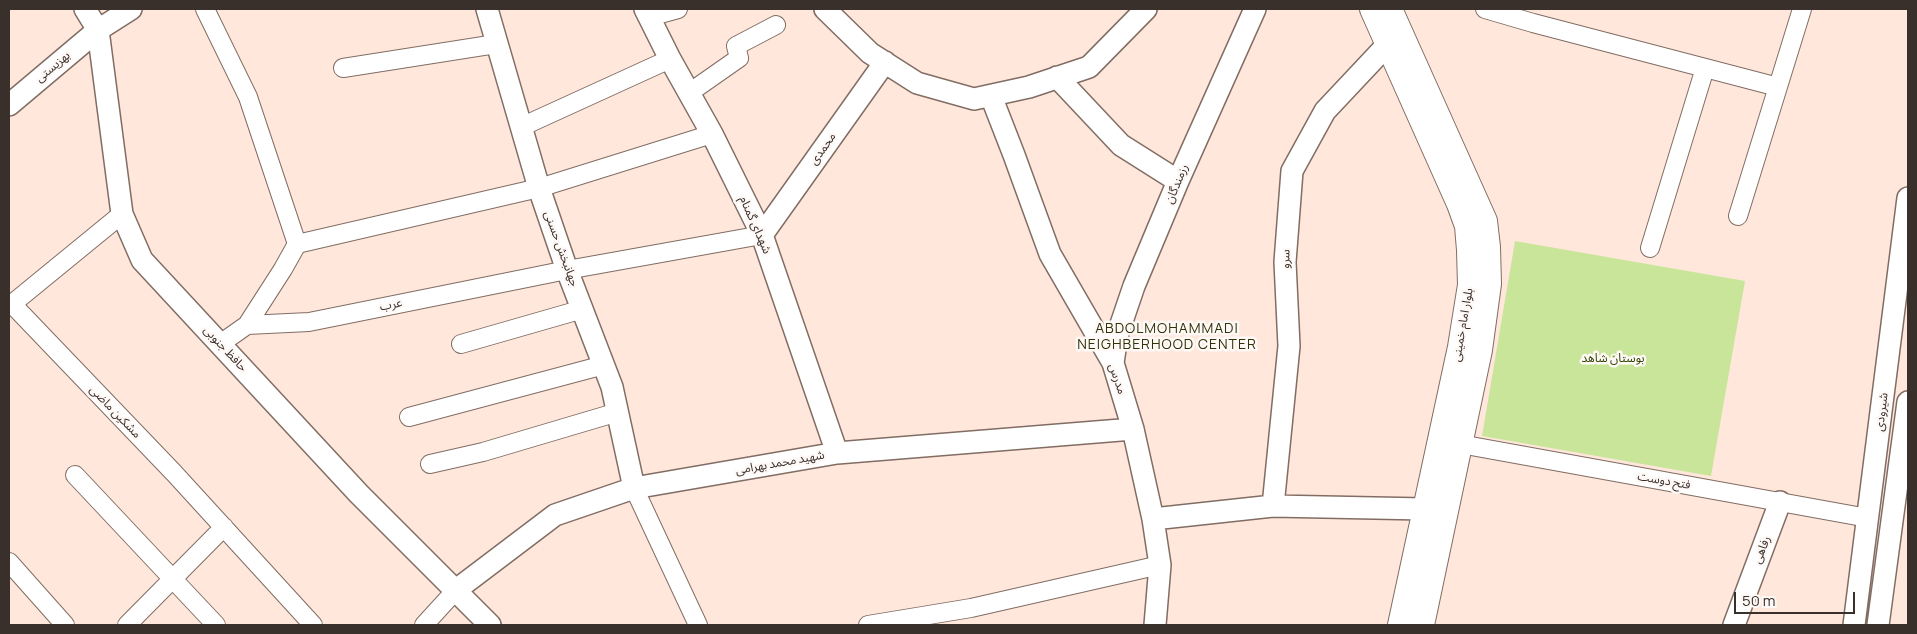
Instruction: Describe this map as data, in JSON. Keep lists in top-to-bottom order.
{
  "streets": {
    "main road": ["بلوار امام خمینی"],
    "street": [
      "بهزیستی",
      "محمدی",
      "رزمندگان",
      "شهدای گمنام",
      "جهانبخش حسنی",
      "سرو",
      "عرب",
      "حافظ جنوبی",
      "مدرس",
      "مشکین ماضی",
      "شیرودی",
      "شهید محمد بهرامی",
      "فتح دوست",
      "رفاهی"
    ]
  },
  "crossings": [
    ["بهزیستی", "حافظ جنوبی"],
    ["محمدی", "شهدای گمنام"],
    ["محمدی", "عرب"],
    ["رزمندگان", "مدرس"],
    ["شهدای گمنام", "عرب"],
    ["شهدای گمنام", "شهید محمد بهرامی"],
    ["جهانبخش حسنی", "عرب"],
    ["جهانبخش حسنی", "شهید محمد بهرامی"],
    ["سرو", "بلوار امام خمینی"],
    ["بلوار امام خمینی", "فتح دوست"],
    ["حافظ جنوبی", "مشکین ماضی"],
    ["حافظ جنوبی", "شهید محمد بهرامی"],
    ["مدرس", "شهید محمد بهرامی"],
    ["شیرودی", "فتح دوست"],
    ["فتح دوست", "رفاهی"]
  ],
  "districts": ["ABDOLMOHAMMADI NEIGHBERHOOD CENTER"],
  "parks": ["بوستان شاهد"],
  "scale_bar": "50 m"
}
